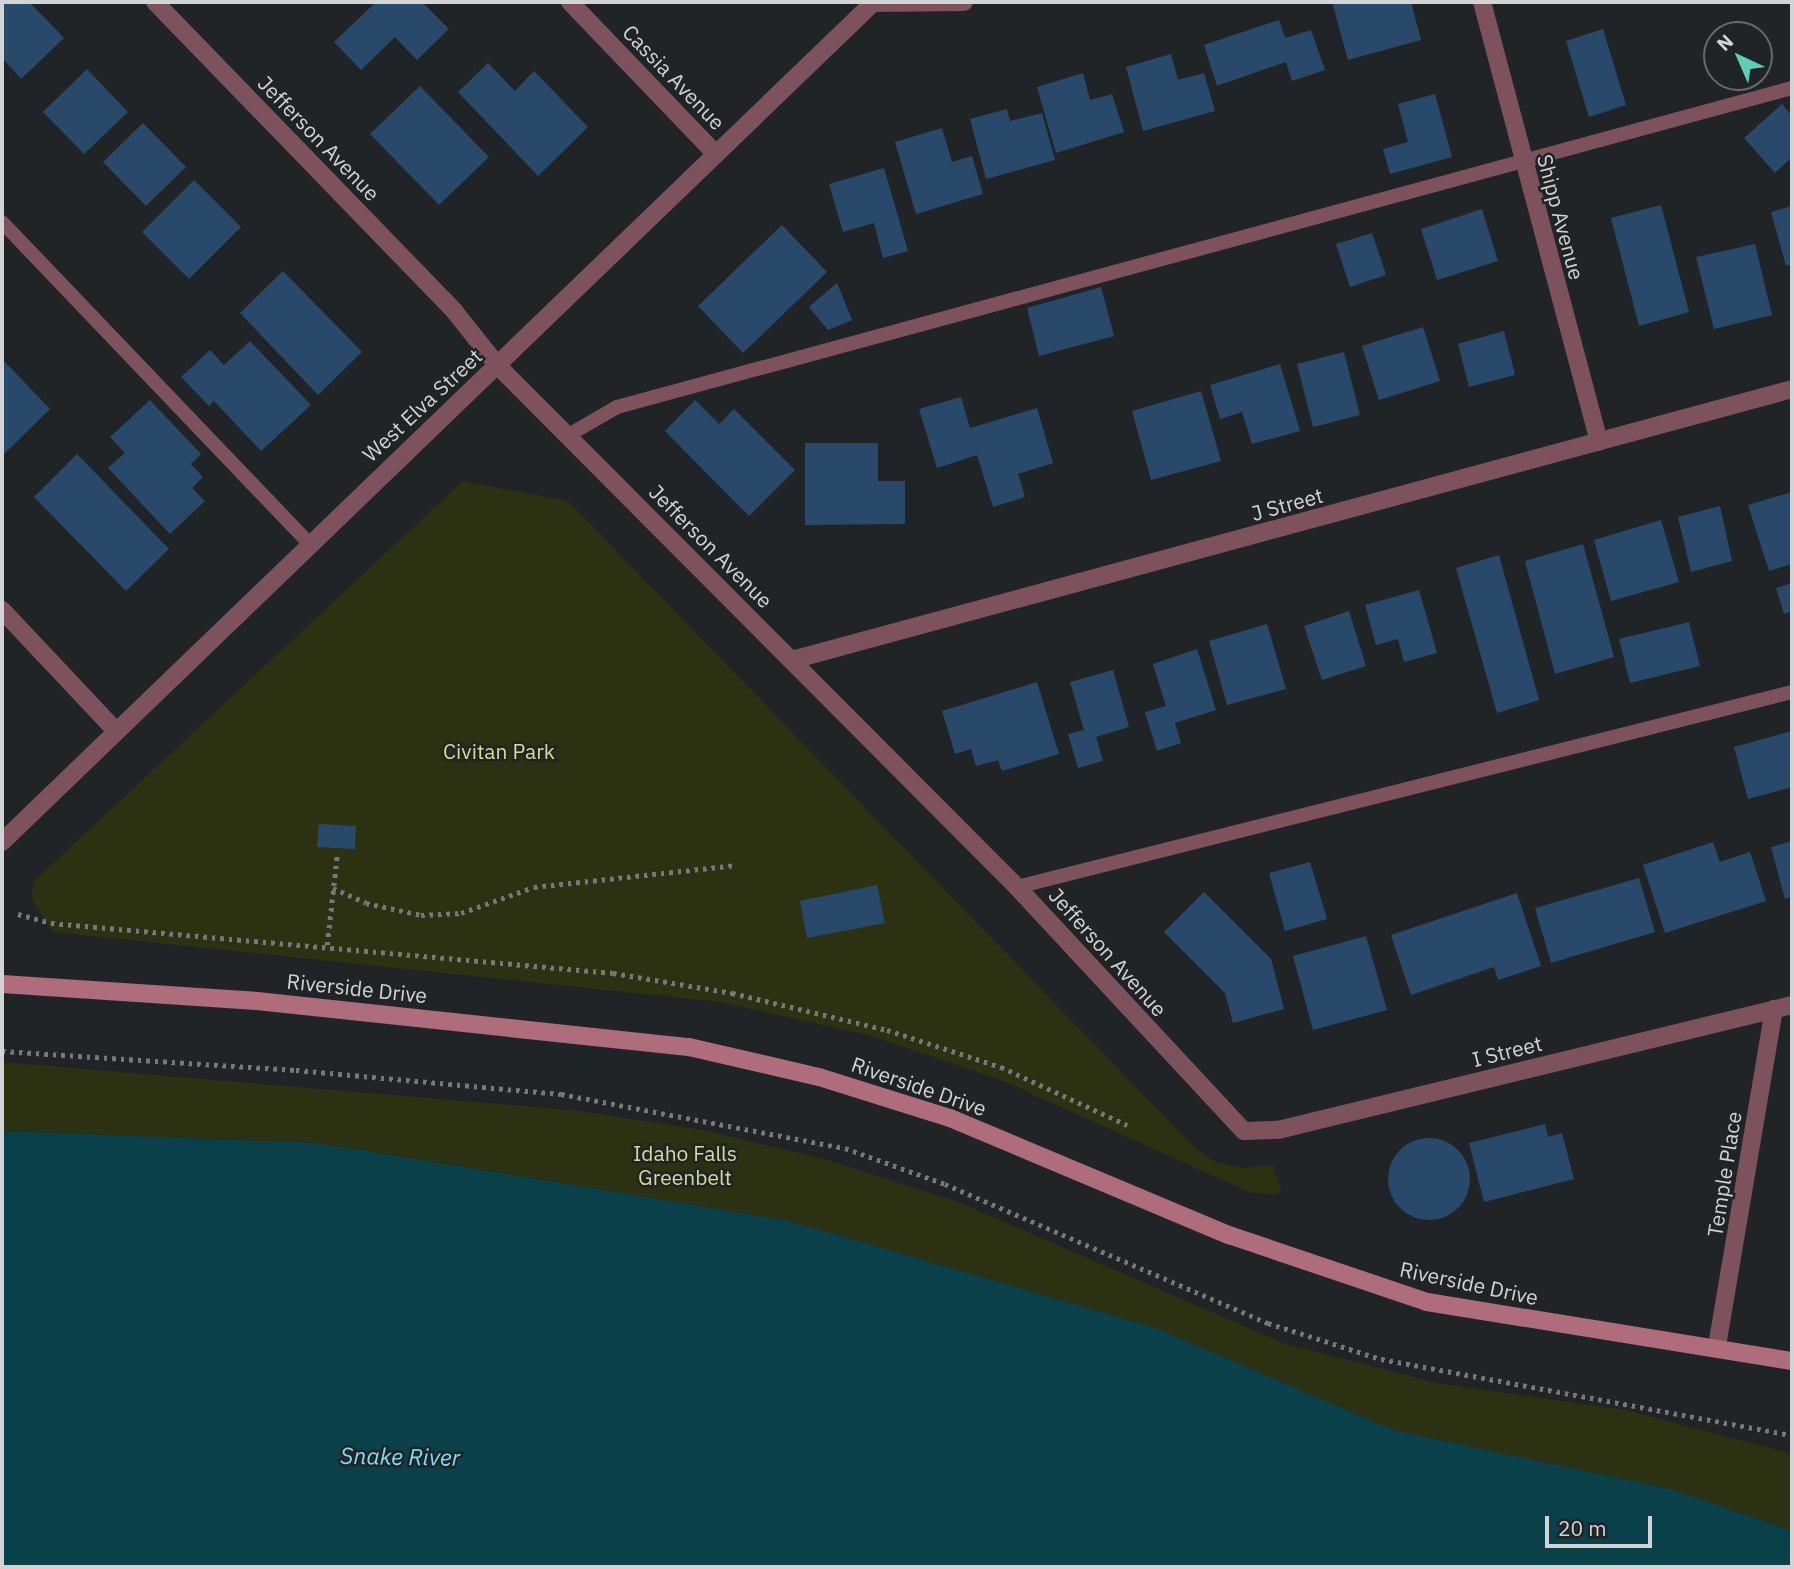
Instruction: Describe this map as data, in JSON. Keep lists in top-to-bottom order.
{
  "streets": {
    "main road": ["Riverside Drive"],
    "street": [
      "Cassia Avenue",
      "Jefferson Avenue",
      "Shipp Avenue",
      "West Elva Street",
      "J Street",
      "I Street",
      "Temple Place"
    ]
  },
  "crossings": [
    ["Cassia Avenue", "West Elva Street"],
    ["Jefferson Avenue", "West Elva Street"],
    ["Jefferson Avenue", "J Street"],
    ["Jefferson Avenue", "I Street"],
    ["Shipp Avenue", "J Street"],
    ["Riverside Drive", "Temple Place"],
    ["I Street", "Temple Place"]
  ],
  "water": ["Snake River"],
  "parks": ["Civitan Park", "Idaho Falls Greenbelt"],
  "scale_bar": "20 m",
  "north": "top left"
}
